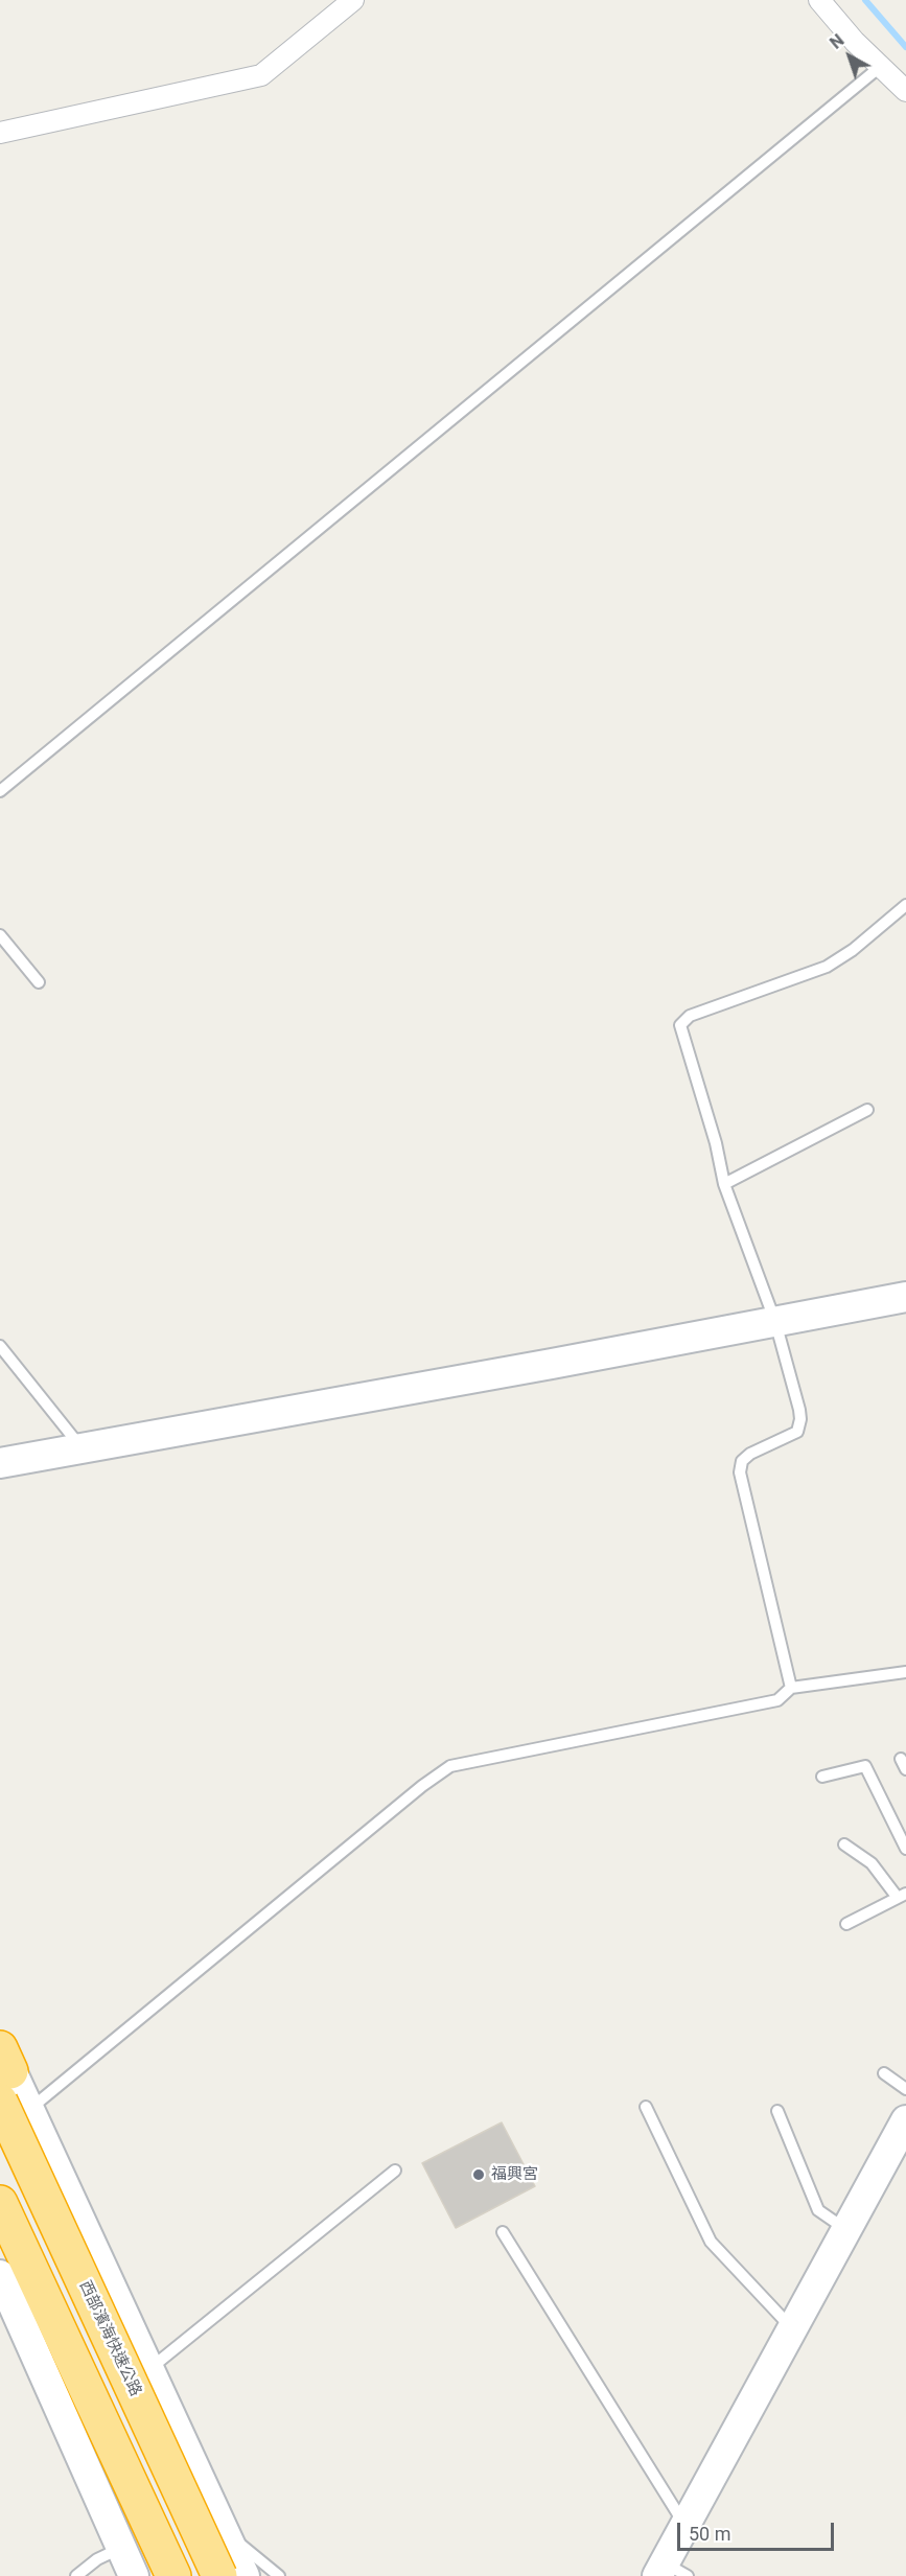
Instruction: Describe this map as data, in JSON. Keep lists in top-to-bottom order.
{
  "streets": {
    "highway": ["西部濱海快速公路"]
  },
  "places": ["福興宮"],
  "scale_bar": "50 m",
  "north": "top left"
}
